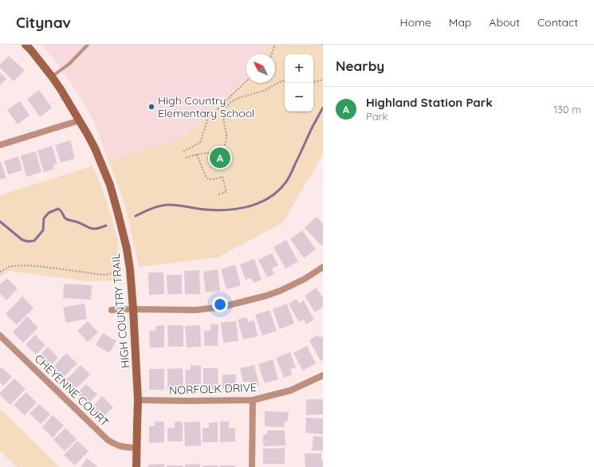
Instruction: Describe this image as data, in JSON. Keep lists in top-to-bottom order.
{
  "streets": {
    "street": ["HIGH COUNTRY TRAIL", "NORFOLK DRIVE", "CHEYENNE COURT"]
  },
  "crossings": [
    ["HIGH COUNTRY TRAIL", "NORFOLK DRIVE"],
    ["HIGH COUNTRY TRAIL", "CHEYENNE COURT"]
  ],
  "places": ["High Country Elementary School"],
  "north": "top left",
  "page": {
    "header": "Citynav",
    "nav": [
      "Home",
      "Map",
      "About",
      "Contact"
    ],
    "heading": "Nearby",
    "map_buttons": ["+", "−"],
    "list": [
      {
        "mark": "A",
        "name": "Highland Station Park",
        "note": "Park",
        "value": "130 m"
      }
    ],
    "pins": "A"
  }
}
